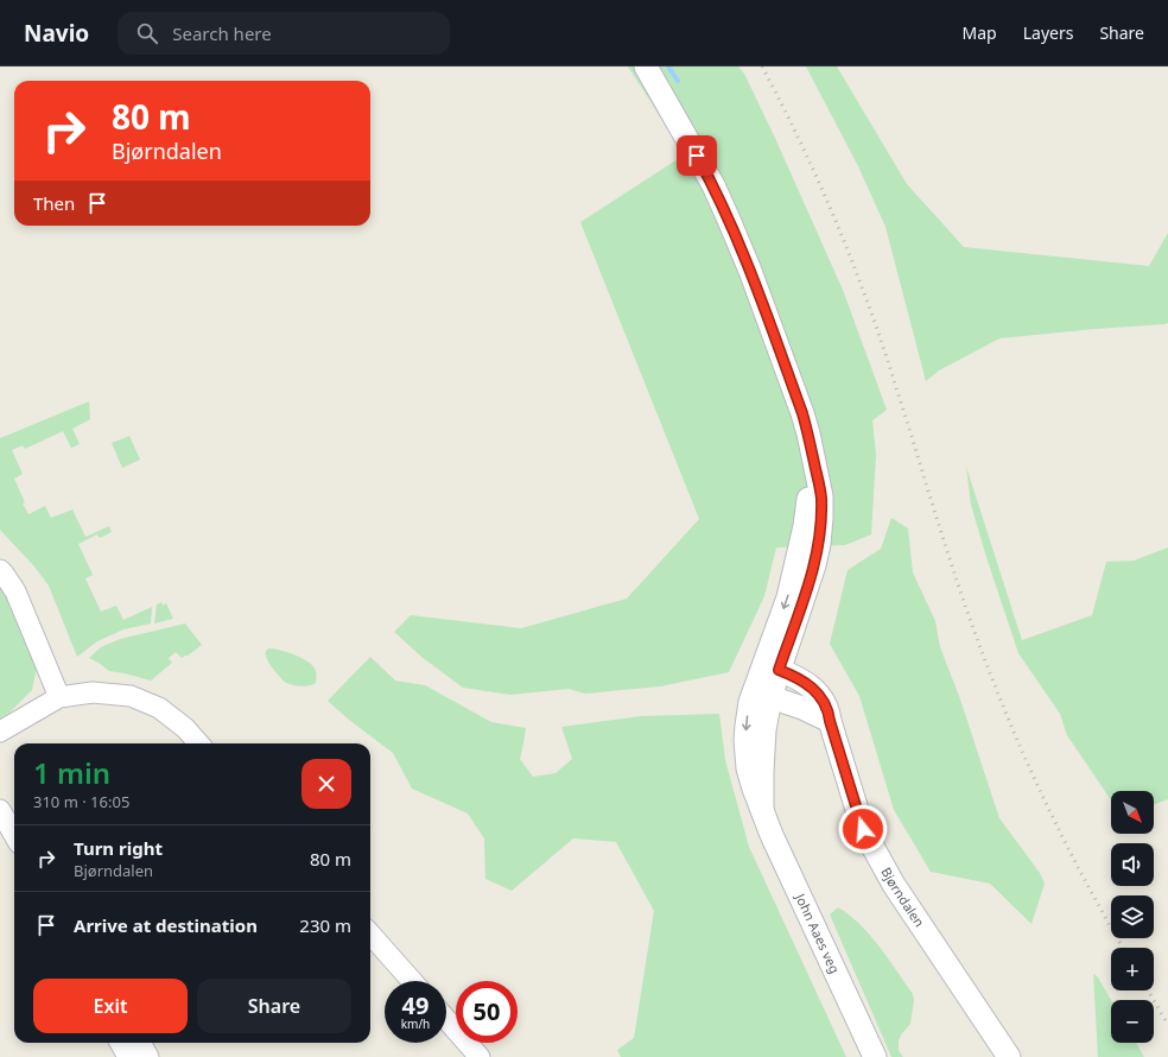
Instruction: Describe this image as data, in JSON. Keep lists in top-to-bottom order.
{
  "streets": {
    "main road": ["Bjørndalen", "John Aaes veg"]
  },
  "crossings": [
    ["Bjørndalen", "John Aaes veg"]
  ],
  "north": "bottom right",
  "page": {
    "header": "Navio",
    "search": "Search here",
    "nav": ["Map", "Layers", "Share"],
    "turn": ["80 m", "Bjørndalen"],
    "then": "Then",
    "heading": ["1 min", "310 m · 16:05"],
    "map_buttons": ["+", "−"],
    "list": [
      {
        "name": "Turn right",
        "note": "Bjørndalen",
        "value": "80 m"
      },
      {
        "name": "Arrive at destination",
        "value": "230 m"
      }
    ],
    "buttons": ["Exit", "Share"],
    "speed": "49 km/h",
    "limit": "50"
  }
}
